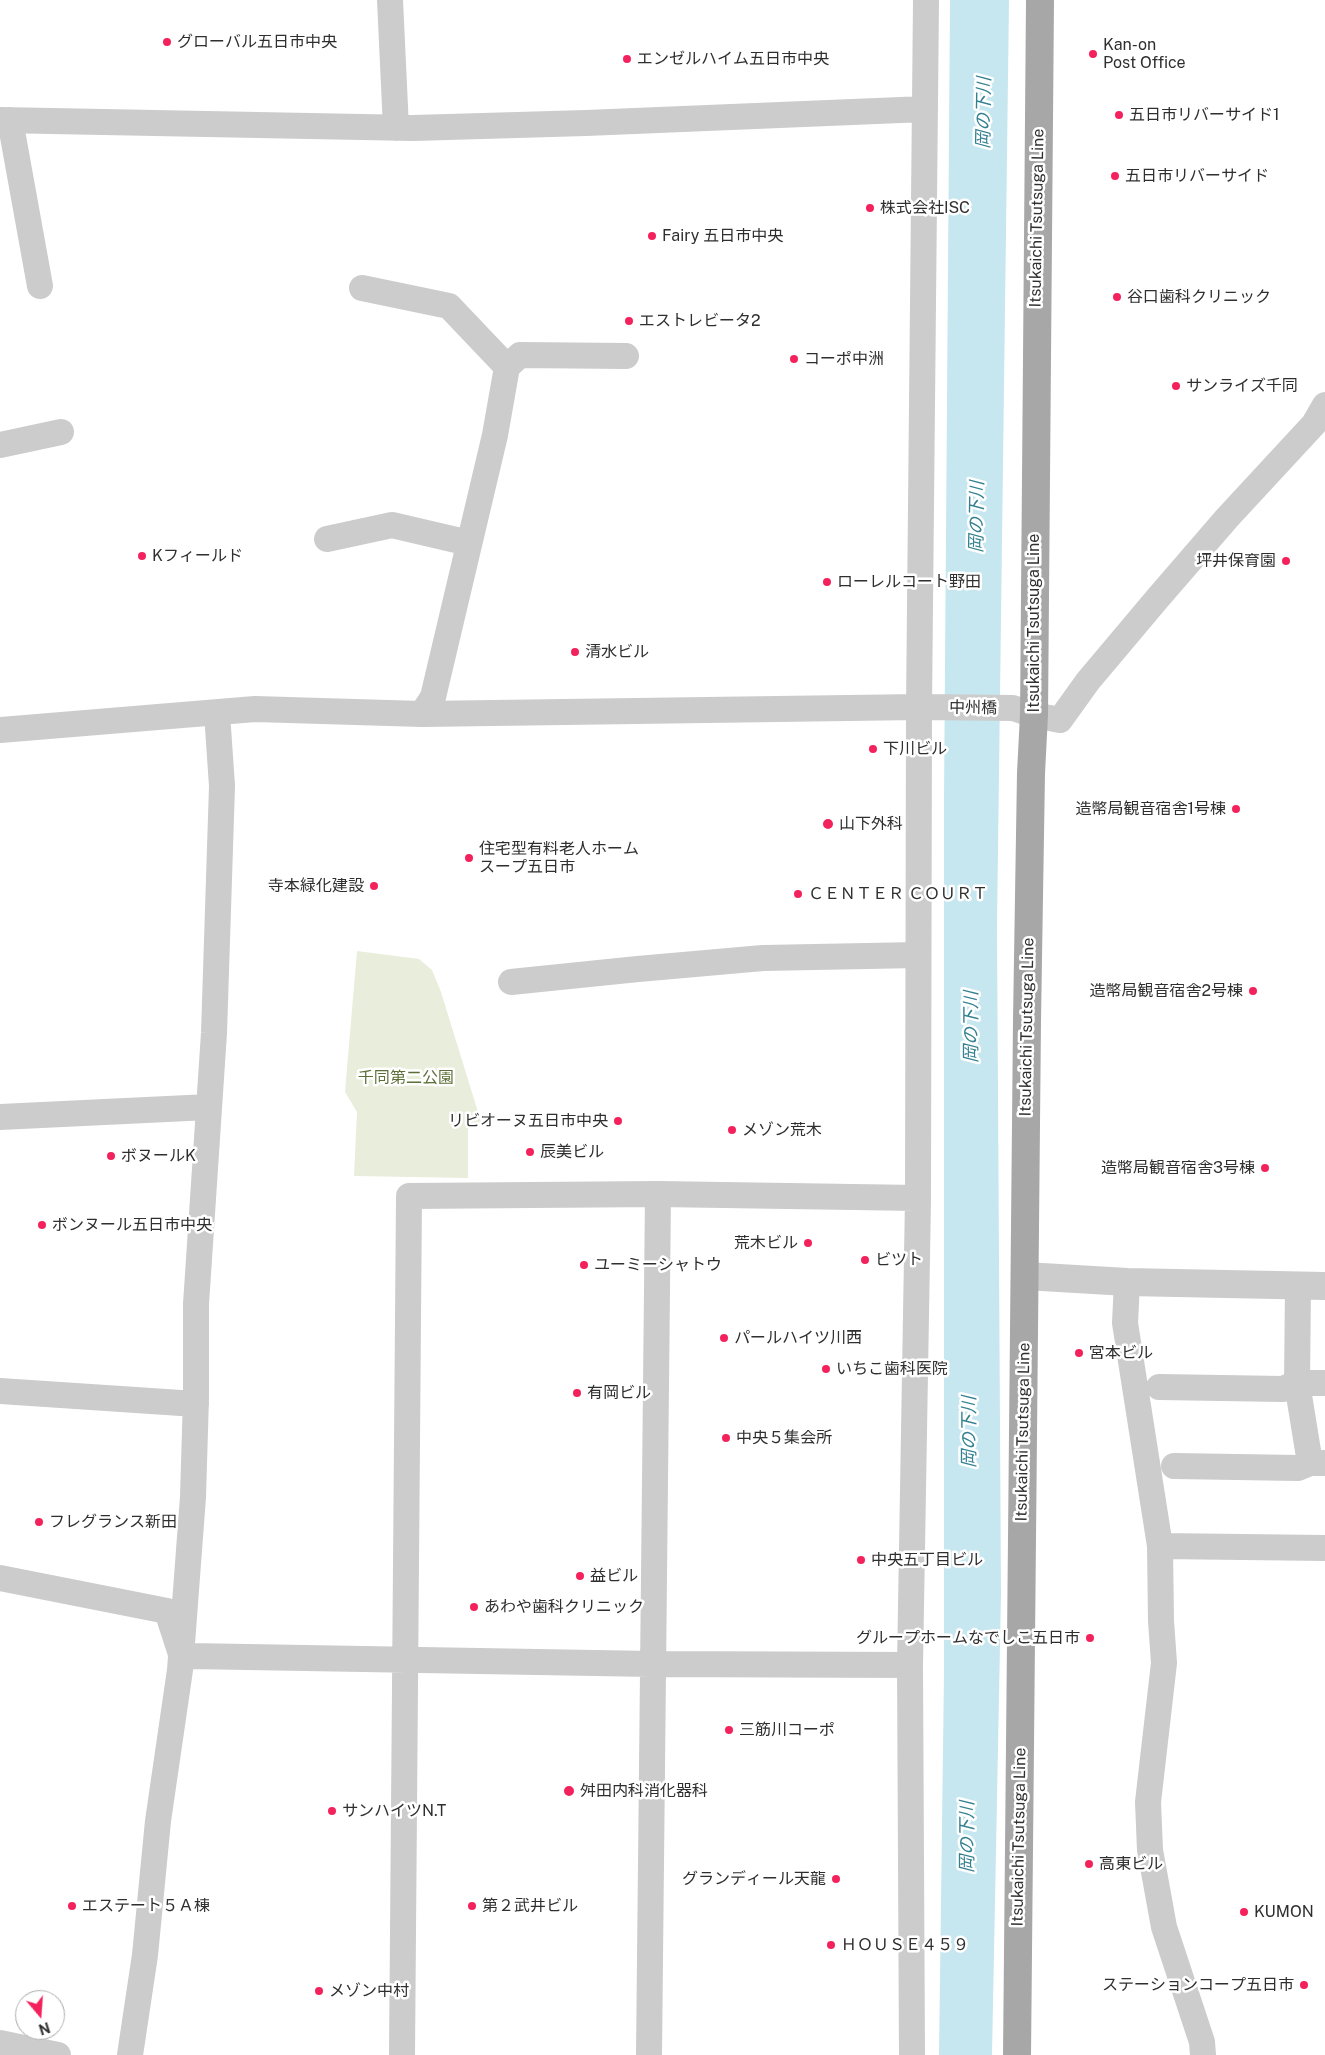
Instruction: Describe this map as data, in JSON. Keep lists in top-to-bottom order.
{
  "streets": {
    "main road": ["Itsukaichi Tsutsuga Line"],
    "street": ["中州橋"]
  },
  "crossings": [
    ["Itsukaichi Tsutsuga Line", "中州橋"]
  ],
  "water": ["岡の下川"],
  "parks": ["千同第二公園"],
  "places": [
    "グローバル五日市中央",
    "Kan-on Post Office",
    "エンゼルハイム五日市中央",
    "五日市リバーサイド1",
    "五日市リバーサイド",
    "株式会社ISC",
    "Fairy 五日市中央",
    "谷口歯科クリニック",
    "エストレビータ2",
    "コーポ中洲",
    "サンライズ千同",
    "Kフィールド",
    "坪井保育園",
    "ローレルコート野田",
    "清水ビル",
    "下川ビル",
    "造幣局観音宿舎1号棟",
    "山下外科",
    "住宅型有料老人ホーム スープ五日市",
    "寺本緑化建設",
    "ＣＥＮＴＥＲ ＣＯＵＲＴ",
    "造幣局観音宿舎2号棟",
    "リビオーヌ五日市中央",
    "メゾン荒木",
    "辰美ビル",
    "ボヌールK",
    "造幣局観音宿舎3号棟",
    "ボンヌール五日市中央",
    "荒木ビル",
    "ビツト",
    "ユーミーシャトウ",
    "パールハイツ川西",
    "宮本ビル",
    "いちこ歯科医院",
    "有岡ビル",
    "中央５集会所",
    "フレグランス新田",
    "中央五丁目ビル",
    "益ビル",
    "あわや歯科クリニック",
    "グループホームなでしこ五日市",
    "三筋川コーポ",
    "舛田内科消化器科",
    "サンハイツN.T",
    "高東ビル",
    "グランディール天龍",
    "エステート５Ａ棟",
    "第２武井ビル",
    "KUMON",
    "ＨＯＵＳＥ４５９",
    "ステーションコープ五日市",
    "メゾン中村"
  ],
  "north": "bottom"
}
